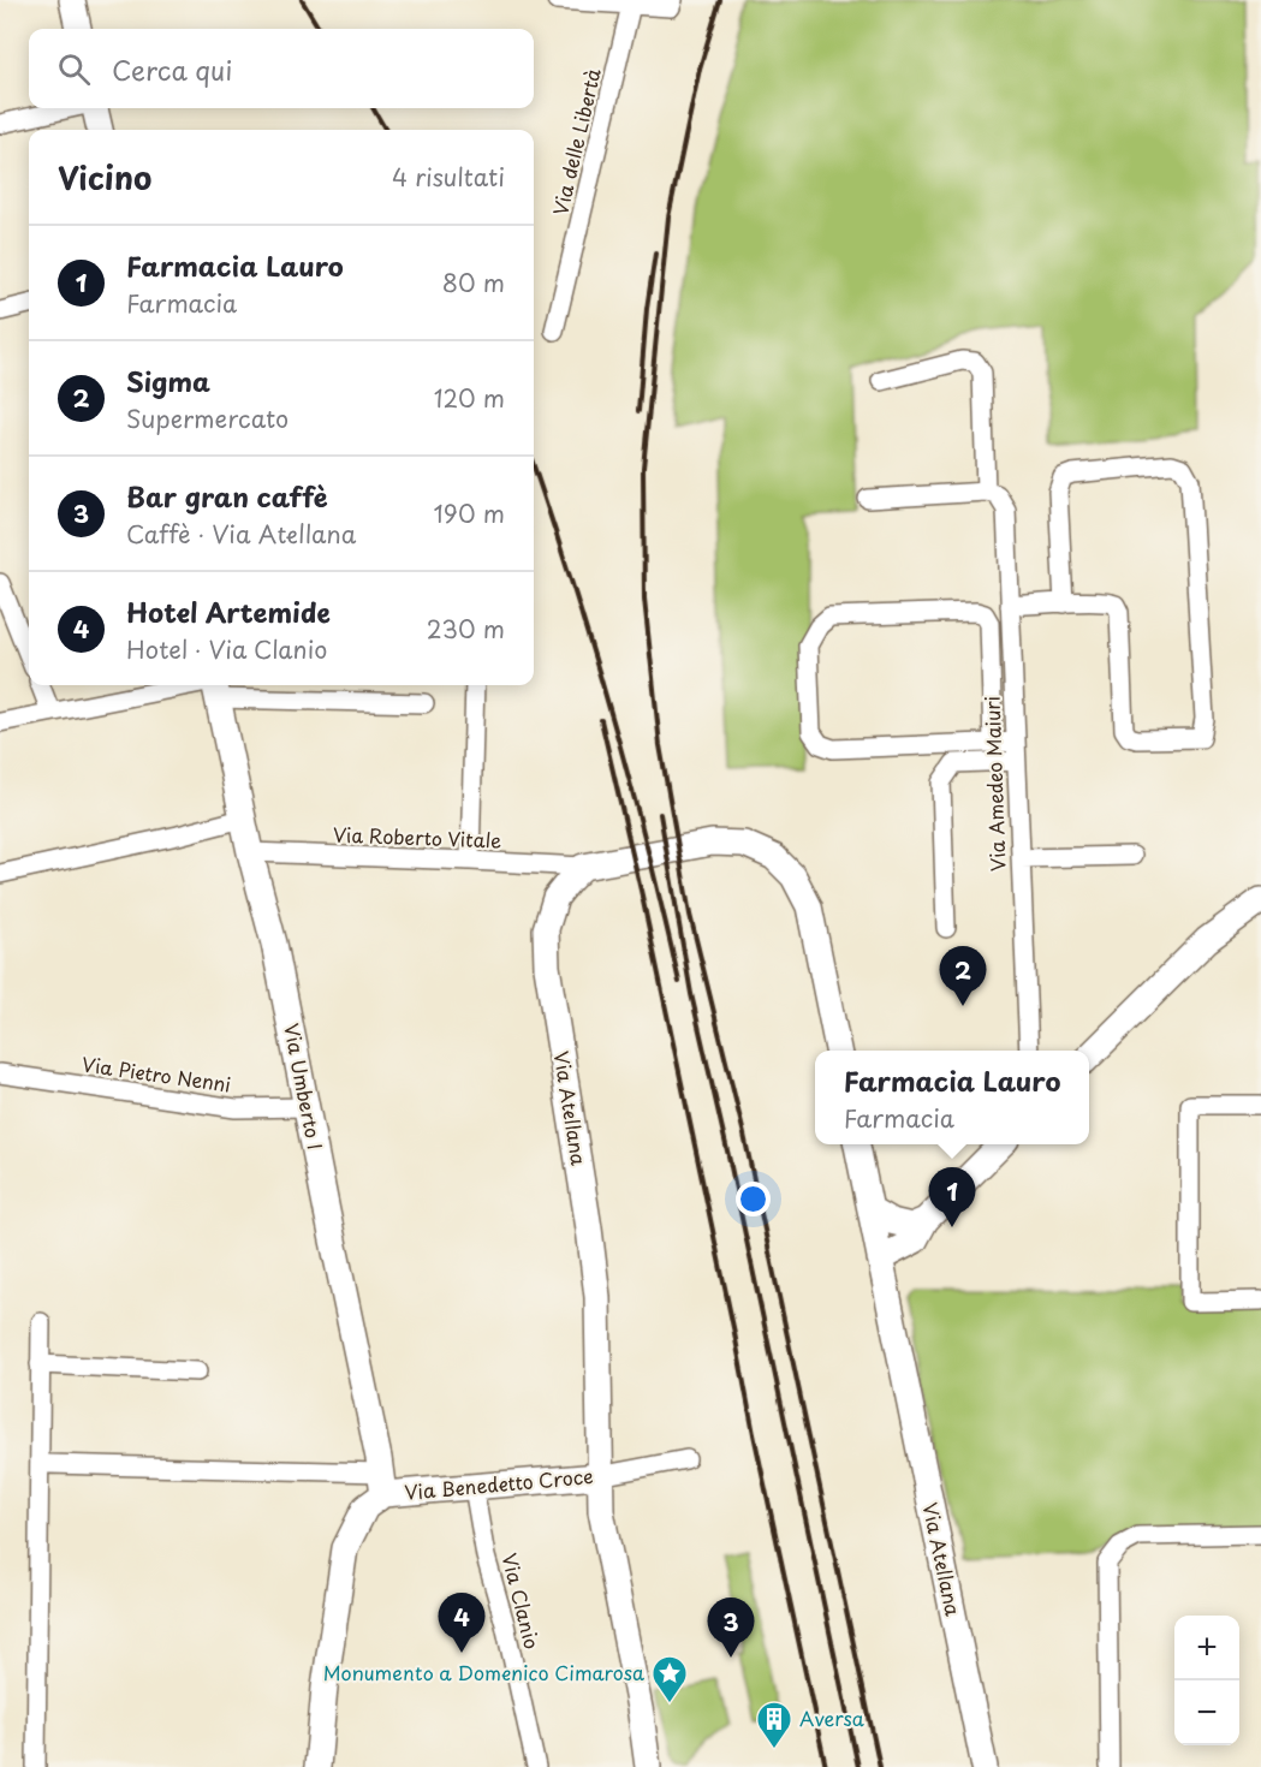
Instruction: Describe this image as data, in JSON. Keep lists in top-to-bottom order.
{
  "streets": {
    "main road": ["Via Umberto I", "Via Atellana", "Via Benedetto Croce"],
    "street": [
      "Via delle Libertà",
      "Via Amedeo Maiuri",
      "Via Roberto Vitale",
      "Via Pietro Nenni",
      "Via Clanio"
    ]
  },
  "crossings": [
    ["Via Roberto Vitale", "Via Umberto I"],
    ["Via Roberto Vitale", "Via Atellana"],
    ["Via Pietro Nenni", "Via Umberto I"],
    ["Via Umberto I", "Via Benedetto Croce"],
    ["Via Atellana", "Via Benedetto Croce"],
    ["Via Benedetto Croce", "Via Clanio"]
  ],
  "places": {
    "place": ["Monumento a Domenico Cimarosa"],
    "building": ["Aversa"]
  },
  "page": {
    "search": "Cerca qui",
    "heading": ["Vicino", "4 risultati"],
    "list": [
      {
        "mark": "1",
        "name": "Farmacia Lauro",
        "note": "Farmacia",
        "value": "80 m"
      },
      {
        "mark": "2",
        "name": "Sigma",
        "note": "Supermercato",
        "value": "120 m"
      },
      {
        "mark": "3",
        "name": "Bar gran caffè",
        "note": "Caffè · Via Atellana",
        "value": "190 m"
      },
      {
        "mark": "4",
        "name": "Hotel Artemide",
        "note": "Hotel · Via Clanio",
        "value": "230 m"
      }
    ],
    "pins": [
      "2",
      "1",
      "4",
      "3"
    ],
    "popup": ["Farmacia Lauro", "Farmacia"],
    "map_buttons": ["+", "−"]
  }
}
